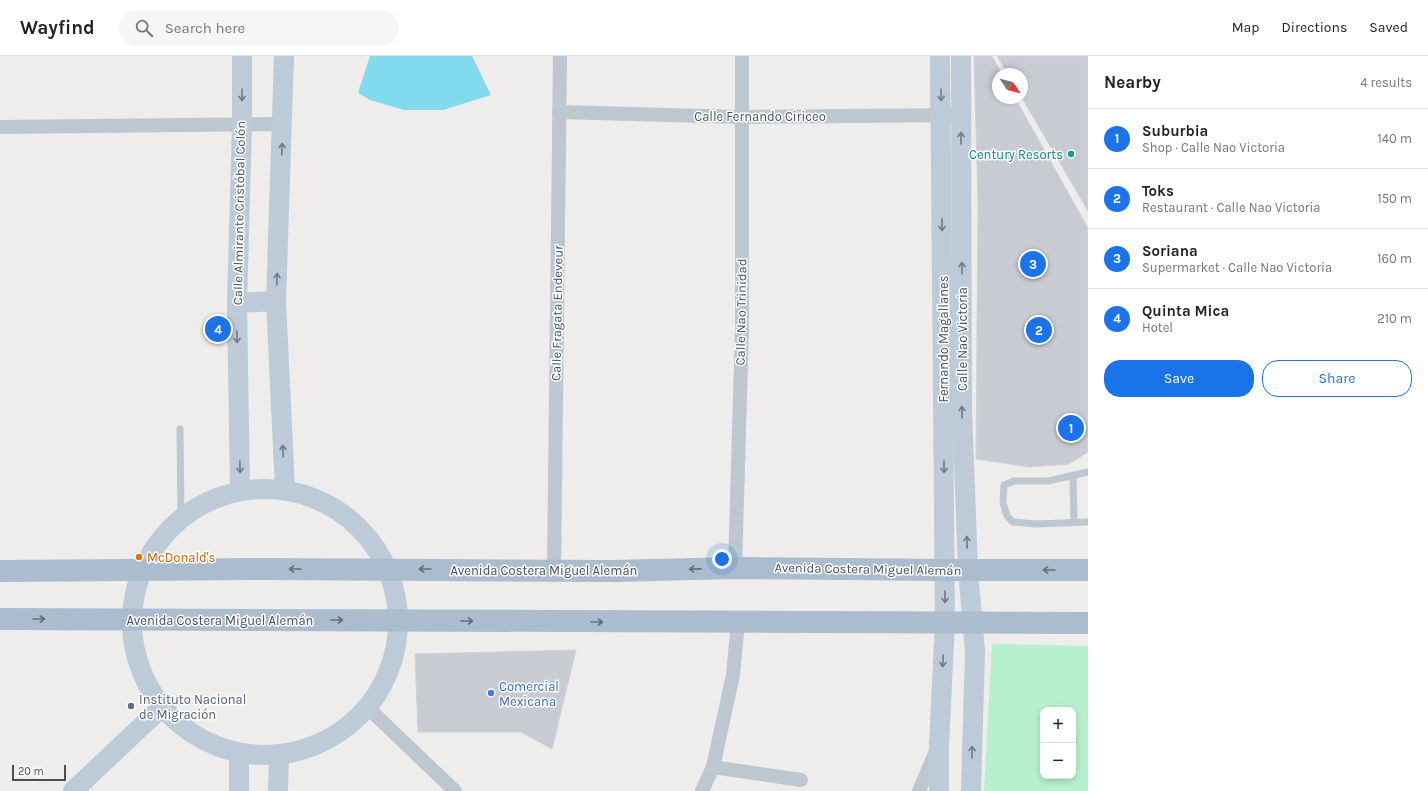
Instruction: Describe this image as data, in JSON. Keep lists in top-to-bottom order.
{
  "streets": {
    "main road": [
      "Calle Almirante Cristóbal Colón",
      "Fernando Magallanes",
      "Calle Nao Victoria",
      "Avenida Costera Miguel Alemán"
    ],
    "street": ["Calle Fernando Ciriceo", "Calle Nao Trinidad", "Calle Fragata Endeveur"]
  },
  "crossings": [
    ["Calle Fernando Ciriceo", "Calle Nao Trinidad"],
    ["Calle Fernando Ciriceo", "Calle Fragata Endeveur"],
    ["Calle Fernando Ciriceo", "Fernando Magallanes"],
    ["Calle Fernando Ciriceo", "Calle Nao Victoria"],
    ["Calle Nao Trinidad", "Avenida Costera Miguel Alemán"],
    ["Calle Fragata Endeveur", "Avenida Costera Miguel Alemán"],
    ["Fernando Magallanes", "Avenida Costera Miguel Alemán"],
    ["Calle Nao Victoria", "Avenida Costera Miguel Alemán"]
  ],
  "one_way": ["Fernando Magallanes", "Calle Nao Victoria"],
  "places": [
    "Century Resorts",
    "McDonald's",
    "Comercial Mexicana",
    "Instituto Nacional de Migración"
  ],
  "scale_bar": "20 m",
  "north": "bottom right",
  "page": {
    "header": "Wayfind",
    "search": "Search here",
    "nav": ["Map", "Directions", "Saved"],
    "heading": ["Nearby", "4 results"],
    "list": [
      {
        "mark": "1",
        "name": "Suburbia",
        "note": "Shop · Calle Nao Victoria",
        "value": "140 m"
      },
      {
        "mark": "2",
        "name": "Toks",
        "note": "Restaurant · Calle Nao Victoria",
        "value": "150 m"
      },
      {
        "mark": "3",
        "name": "Soriana",
        "note": "Supermarket · Calle Nao Victoria",
        "value": "160 m"
      },
      {
        "mark": "4",
        "name": "Quinta Mica",
        "note": "Hotel",
        "value": "210 m"
      }
    ],
    "pins": [
      "3",
      "4",
      "2",
      "1"
    ],
    "buttons": ["Save", "Share"],
    "map_buttons": ["+", "−"],
    "scale": "20 m"
  }
}
